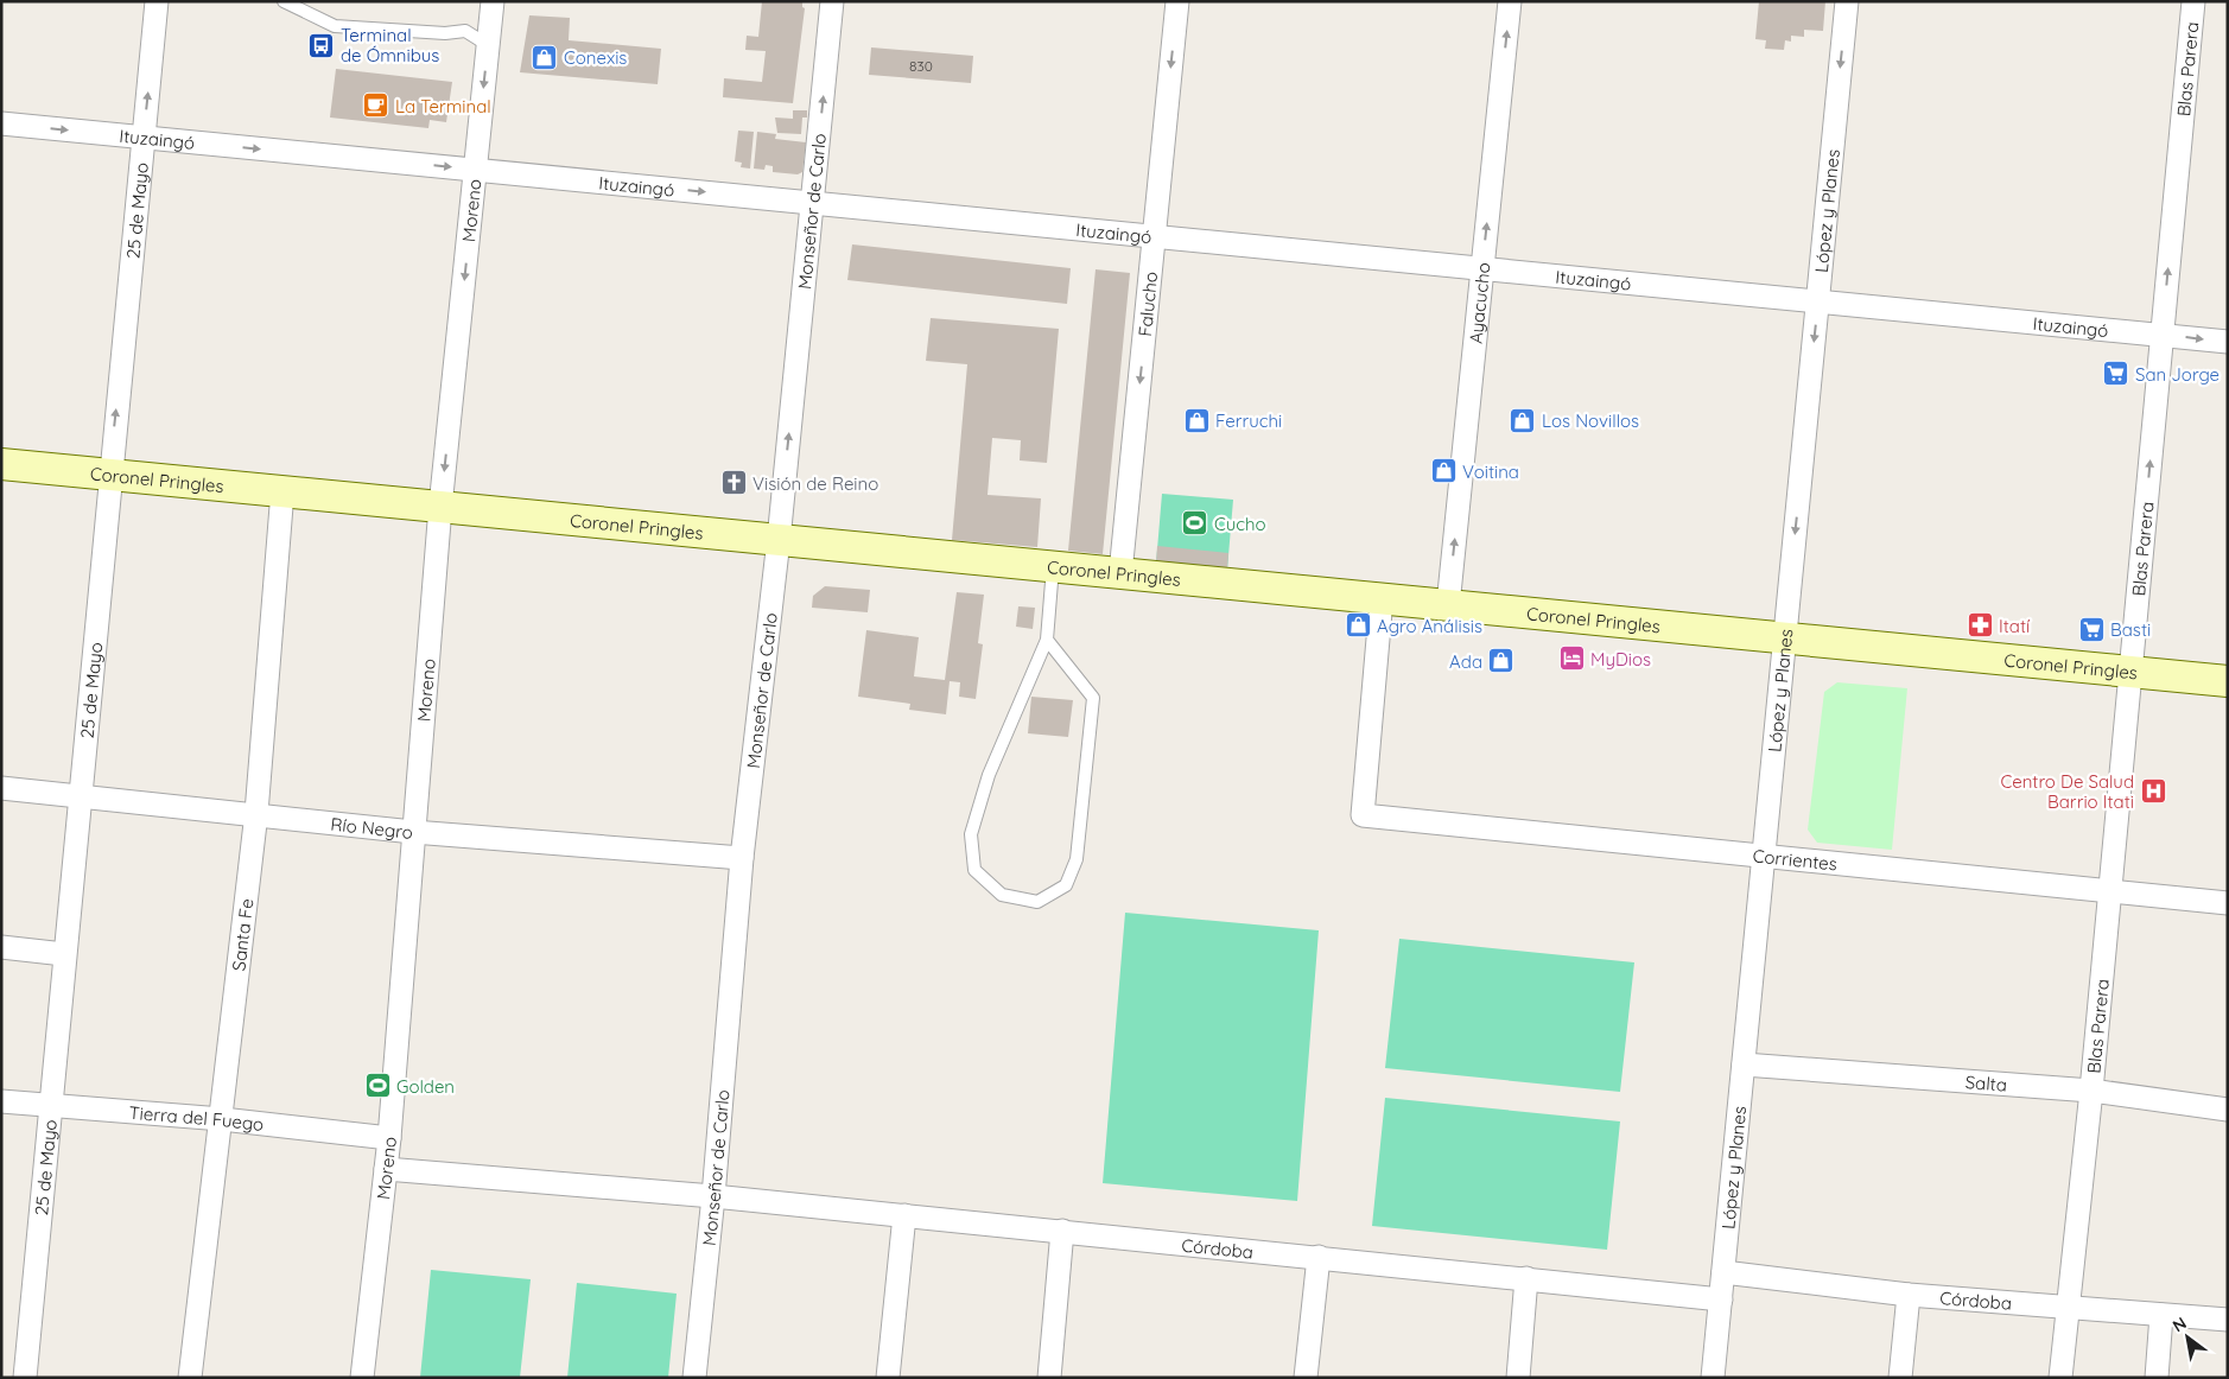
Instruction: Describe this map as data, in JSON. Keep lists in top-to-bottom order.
{
  "streets": {
    "main road": ["Coronel Pringles"],
    "street": [
      "Blas Parera",
      "Ituzaingó",
      "25 de Mayo",
      "Moreno",
      "Monseñor de Carlo",
      "López y Planes",
      "Ayacucho",
      "Falucho",
      "Río Negro",
      "Corrientes",
      "Santa Fe",
      "Salta",
      "Tierra del Fuego",
      "Córdoba"
    ]
  },
  "crossings": [
    ["Blas Parera", "Ituzaingó"],
    ["Blas Parera", "Coronel Pringles"],
    ["Blas Parera", "Corrientes"],
    ["Blas Parera", "Salta"],
    ["Blas Parera", "Córdoba"],
    ["Ituzaingó", "25 de Mayo"],
    ["Ituzaingó", "Moreno"],
    ["Ituzaingó", "Monseñor de Carlo"],
    ["Ituzaingó", "López y Planes"],
    ["Ituzaingó", "Ayacucho"],
    ["Ituzaingó", "Falucho"],
    ["25 de Mayo", "Coronel Pringles"],
    ["25 de Mayo", "Río Negro"],
    ["25 de Mayo", "Tierra del Fuego"],
    ["Moreno", "Coronel Pringles"],
    ["Moreno", "Río Negro"],
    ["Moreno", "Tierra del Fuego"],
    ["Monseñor de Carlo", "Coronel Pringles"],
    ["Monseñor de Carlo", "Río Negro"],
    ["Monseñor de Carlo", "Córdoba"],
    ["López y Planes", "Coronel Pringles"],
    ["López y Planes", "Corrientes"],
    ["López y Planes", "Salta"],
    ["López y Planes", "Córdoba"],
    ["Ayacucho", "Coronel Pringles"],
    ["Falucho", "Coronel Pringles"],
    ["Coronel Pringles", "Corrientes"],
    ["Coronel Pringles", "Santa Fe"],
    ["Río Negro", "Santa Fe"],
    ["Santa Fe", "Tierra del Fuego"]
  ],
  "one_way": [
    "Blas Parera",
    "Ituzaingó",
    "Monseñor de Carlo",
    "López y Planes",
    "Ayacucho",
    "Falucho"
  ],
  "places": {
    "bus stop": ["Terminal de Ómnibus"],
    "shop": [
      "Conexis",
      "Ferruchi",
      "Los Novillos",
      "Voitina",
      "Agro Análisis",
      "Ada"
    ],
    "cafe": ["La Terminal"],
    "supermarket": ["San Jorge", "Basti"],
    "church": ["Visión de Reino"],
    "sports": ["Cucho", "Golden"],
    "pharmacy": ["Itatí"],
    "hotel": ["MyDios"],
    "hospital": ["Centro De Salud Barrio Itati"]
  },
  "house_numbers": ["830"],
  "north": "top left"
}
